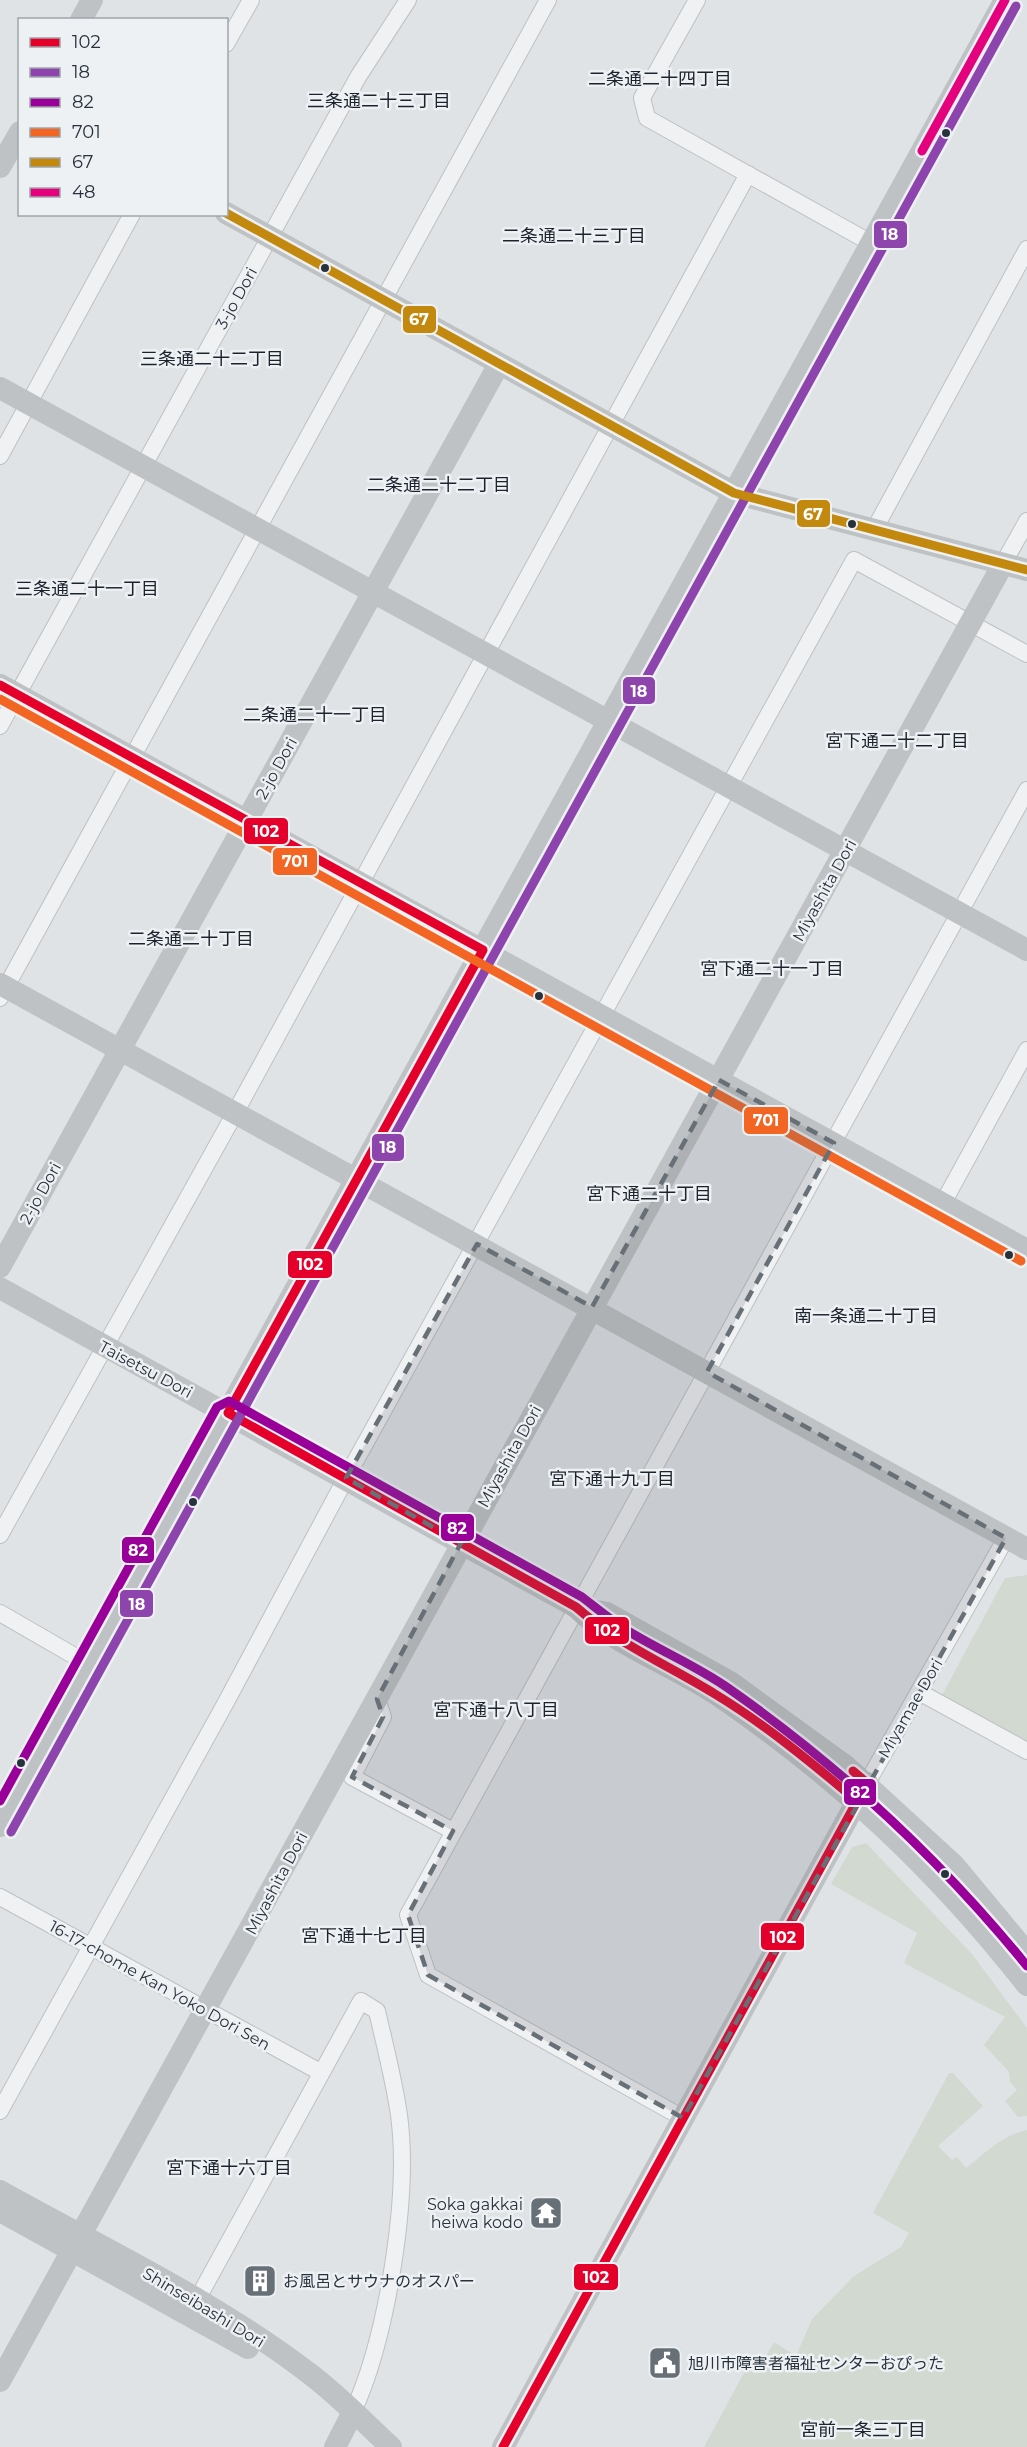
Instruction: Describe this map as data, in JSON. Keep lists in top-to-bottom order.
{
  "streets": {
    "street": [
      "3-jo Dori",
      "2-jo Dori",
      "Miyashita Dori",
      "Taisetsu Dori",
      "Miyamae Dori",
      "16-17-chome Kan Yoko Dori Sen",
      "Shinseibashi Dori"
    ]
  },
  "crossings": [
    ["Miyashita Dori", "Taisetsu Dori"],
    ["Miyashita Dori", "16-17-chome Kan Yoko Dori Sen"],
    ["Miyashita Dori", "Shinseibashi Dori"],
    ["Taisetsu Dori", "Miyamae Dori"]
  ],
  "districts": [
    "二条通二十四丁目",
    "三条通二十三丁目",
    "二条通二十三丁目",
    "三条通二十二丁目",
    "二条通二十二丁目",
    "三条通二十一丁目",
    "二条通二十一丁目",
    "宮下通二十二丁目",
    "二条通二十丁目",
    "宮下通二十一丁目",
    "宮下通二十丁目",
    "南一条通二十丁目",
    "宮下通十九丁目",
    "宮下通十八丁目",
    "宮下通十七丁目",
    "宮下通十六丁目",
    "宮前一条三丁目"
  ],
  "places": {
    "temple": ["Soka gakkai heiwa kodo"],
    "building": ["お風呂とサウナのオスパー"],
    "public building": ["旭川市障害者福祉センターおぴった"]
  },
  "lines": [
    "transit line 48",
    "transit line 18",
    "transit line 67",
    "transit line 102",
    "transit line 701",
    "transit line 82"
  ],
  "legend": [
    "102",
    "18",
    "82",
    "701",
    "67",
    "48"
  ]
}
